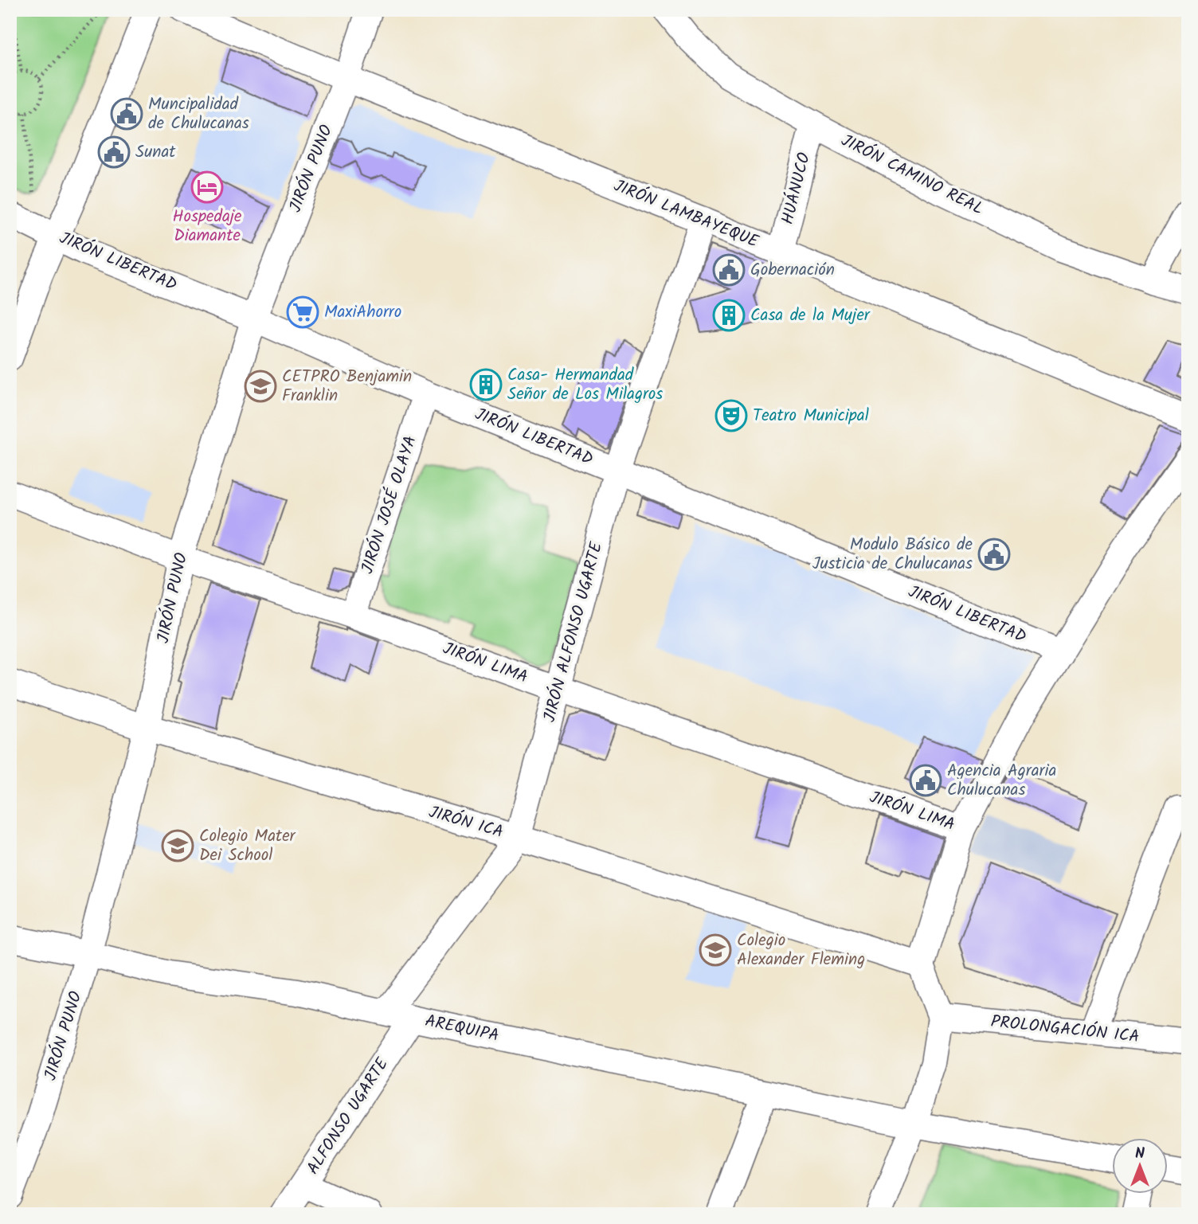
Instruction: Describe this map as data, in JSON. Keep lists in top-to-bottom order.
{
  "streets": {
    "street": [
      "JIRÓN PUNO",
      "JIRÓN CAMINO REAL",
      "HUÁNUCO",
      "JIRÓN LAMBAYEQUE",
      "JIRÓN LIBERTAD",
      "JIRÓN JOSÉ OLAYA",
      "JIRÓN ALFONSO UGARTE",
      "JIRÓN LIMA",
      "JIRÓN ICA",
      "AREQUIPA",
      "PROLONGACIÓN ICA",
      "ALFONSO UGARTE"
    ]
  },
  "crossings": [
    ["JIRÓN PUNO", "JIRÓN LAMBAYEQUE"],
    ["JIRÓN PUNO", "JIRÓN LIBERTAD"],
    ["JIRÓN PUNO", "JIRÓN LIMA"],
    ["JIRÓN PUNO", "JIRÓN ICA"],
    ["JIRÓN PUNO", "AREQUIPA"],
    ["JIRÓN CAMINO REAL", "HUÁNUCO"],
    ["HUÁNUCO", "JIRÓN LAMBAYEQUE"],
    ["JIRÓN LAMBAYEQUE", "JIRÓN ALFONSO UGARTE"],
    ["JIRÓN LIBERTAD", "JIRÓN JOSÉ OLAYA"],
    ["JIRÓN LIBERTAD", "JIRÓN ALFONSO UGARTE"],
    ["JIRÓN JOSÉ OLAYA", "JIRÓN LIMA"],
    ["JIRÓN ALFONSO UGARTE", "JIRÓN LIMA"],
    ["JIRÓN ALFONSO UGARTE", "JIRÓN ICA"],
    ["JIRÓN ALFONSO UGARTE", "AREQUIPA"],
    ["AREQUIPA", "ALFONSO UGARTE"]
  ],
  "places": {
    "public building": [
      "Muncipalidad de Chulucanas",
      "Sunat",
      "Gobernación",
      "Modulo Básico de Justicia de Chulucanas",
      "Agencia Agraria Chulucanas"
    ],
    "hotel": ["Hospedaje Diamante"],
    "supermarket": ["MaxiAhorro"],
    "building": ["Casa de la Mujer", "Casa- Hermandad Señor de Los Milagros"],
    "school or university": ["CETPRO Benjamin Franklin", "Colegio Mater Dei School", "Colegio Alexander Fleming"],
    "theatre": ["Teatro Municipal"]
  },
  "north": "top"
}
